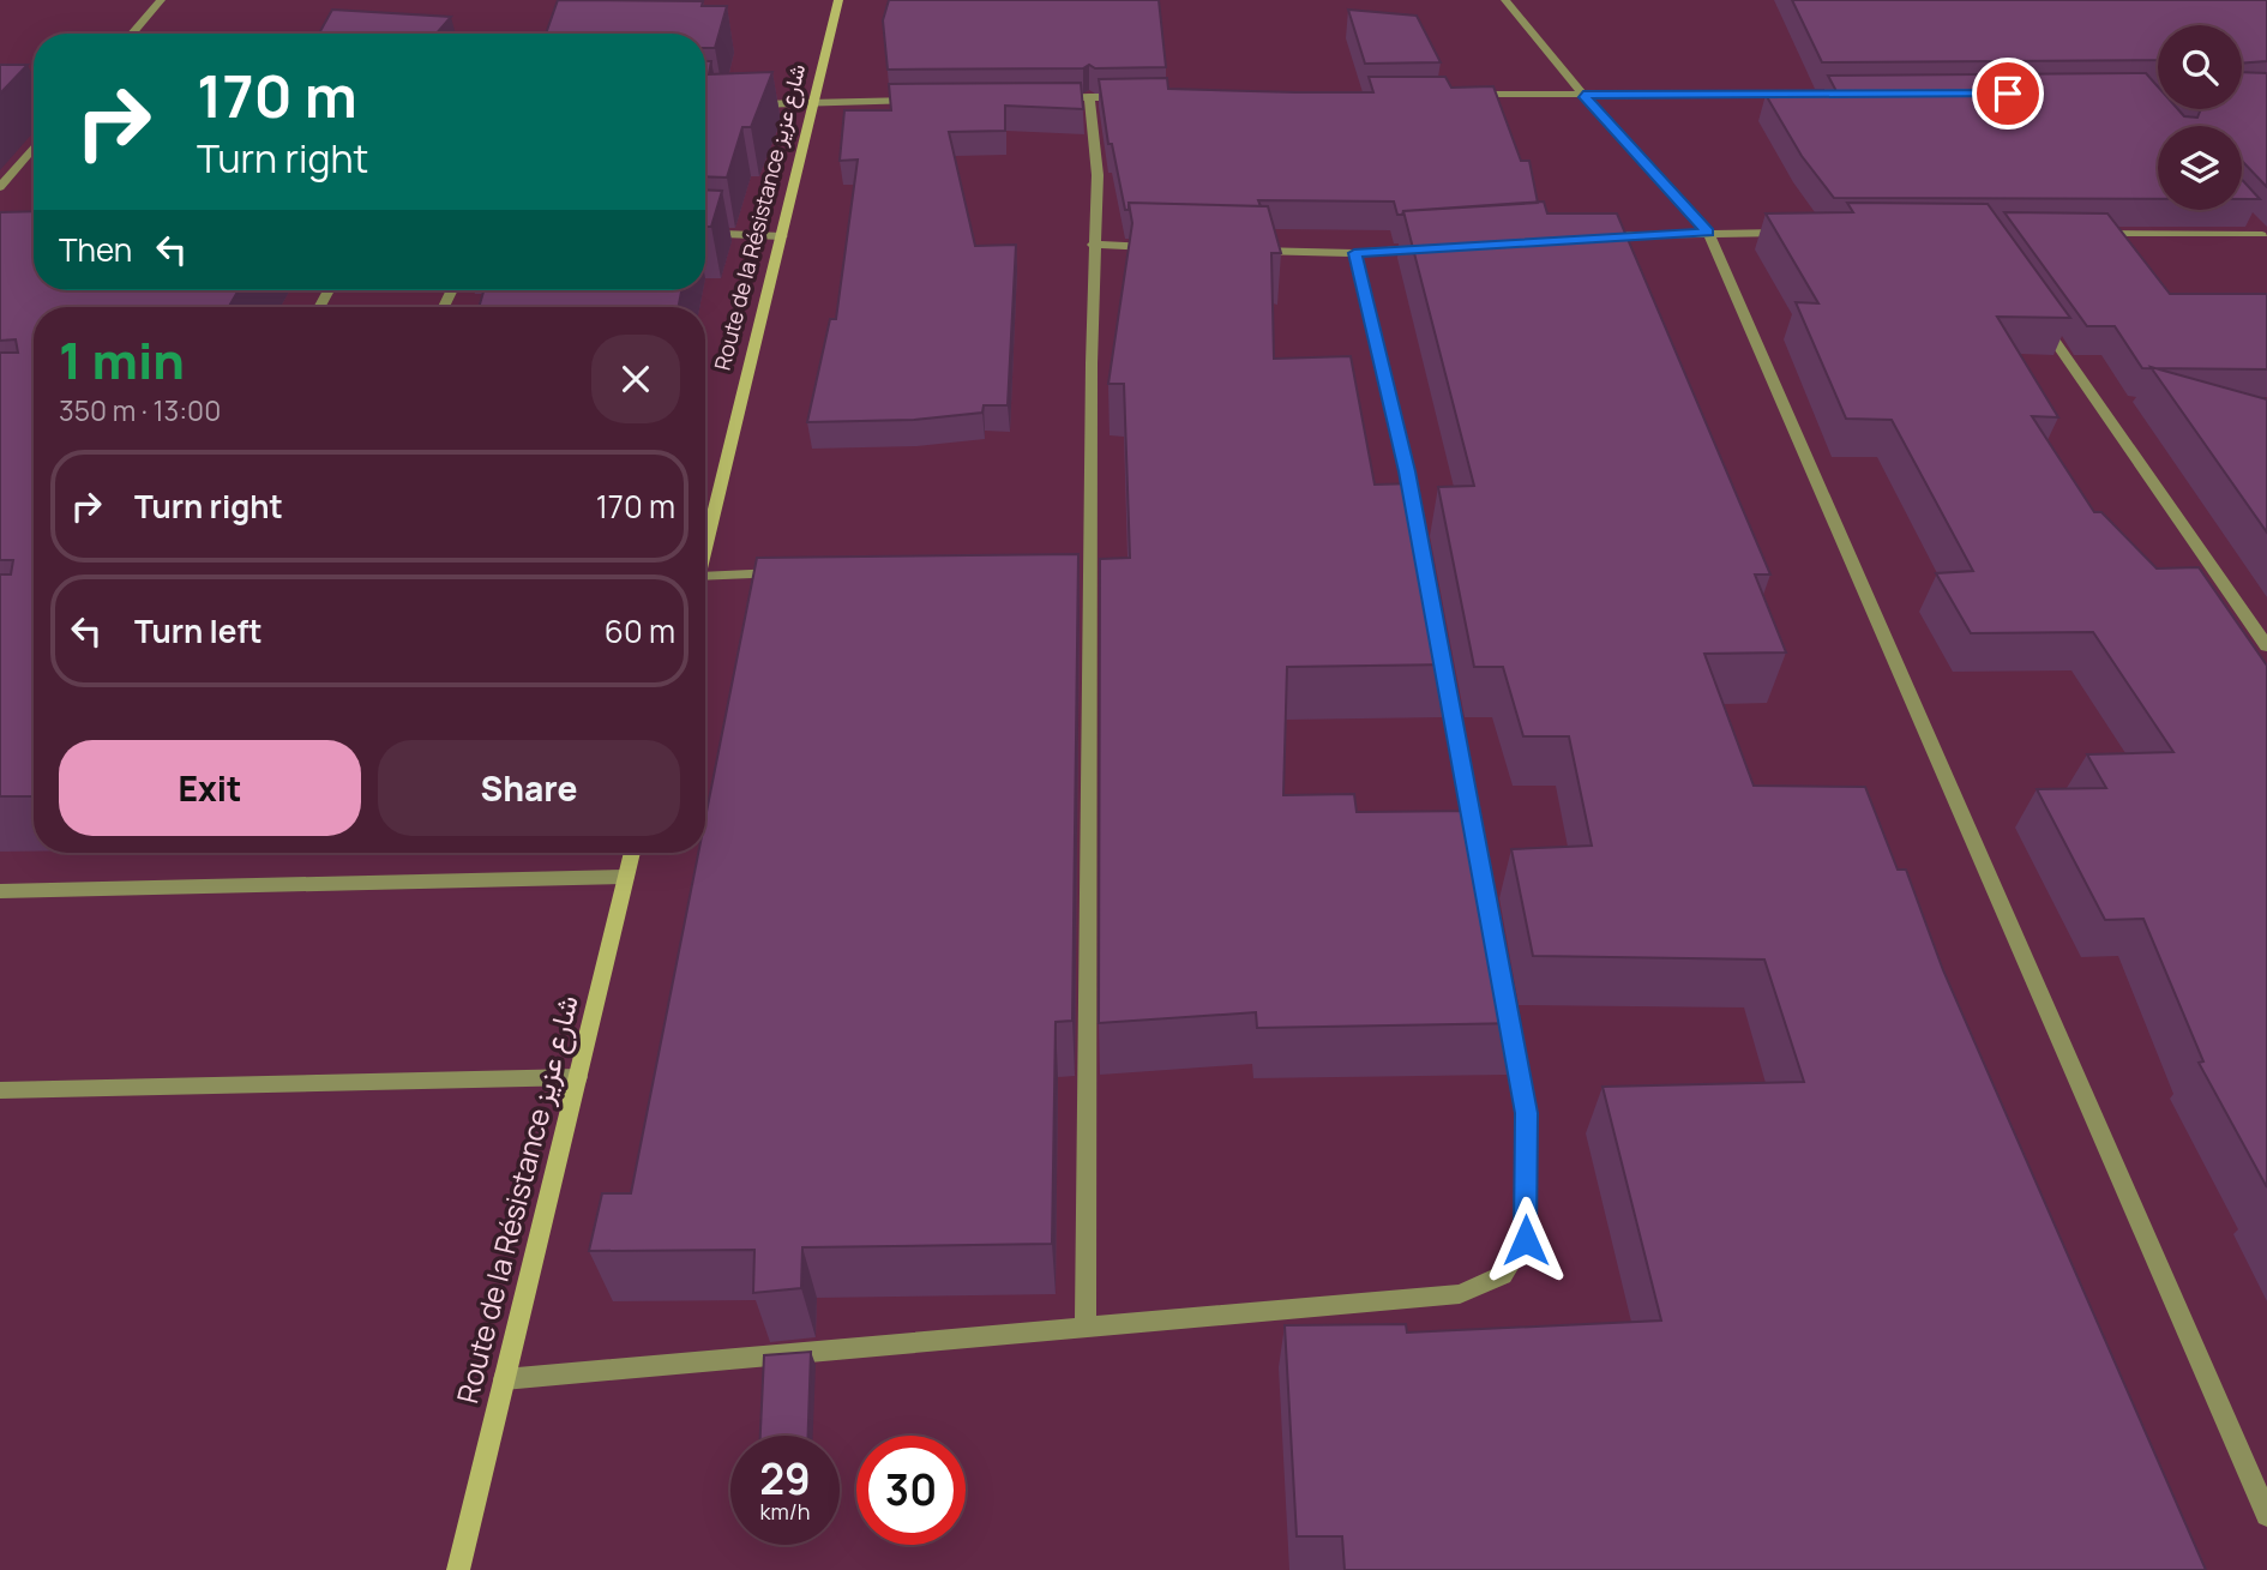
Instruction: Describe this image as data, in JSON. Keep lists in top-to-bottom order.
{
  "streets": {
    "street": ["Route de la Résistance شارع عزيز"]
  },
  "page": {
    "turn": ["170 m", "Turn right"],
    "then": "Then",
    "heading": ["1 min", "350 m · 13:00"],
    "list": [
      {
        "name": "Turn right",
        "value": "170 m"
      },
      {
        "name": "Turn left",
        "value": "60 m"
      }
    ],
    "buttons": ["Exit", "Share"],
    "speed": "29 km/h",
    "limit": "30"
  }
}
